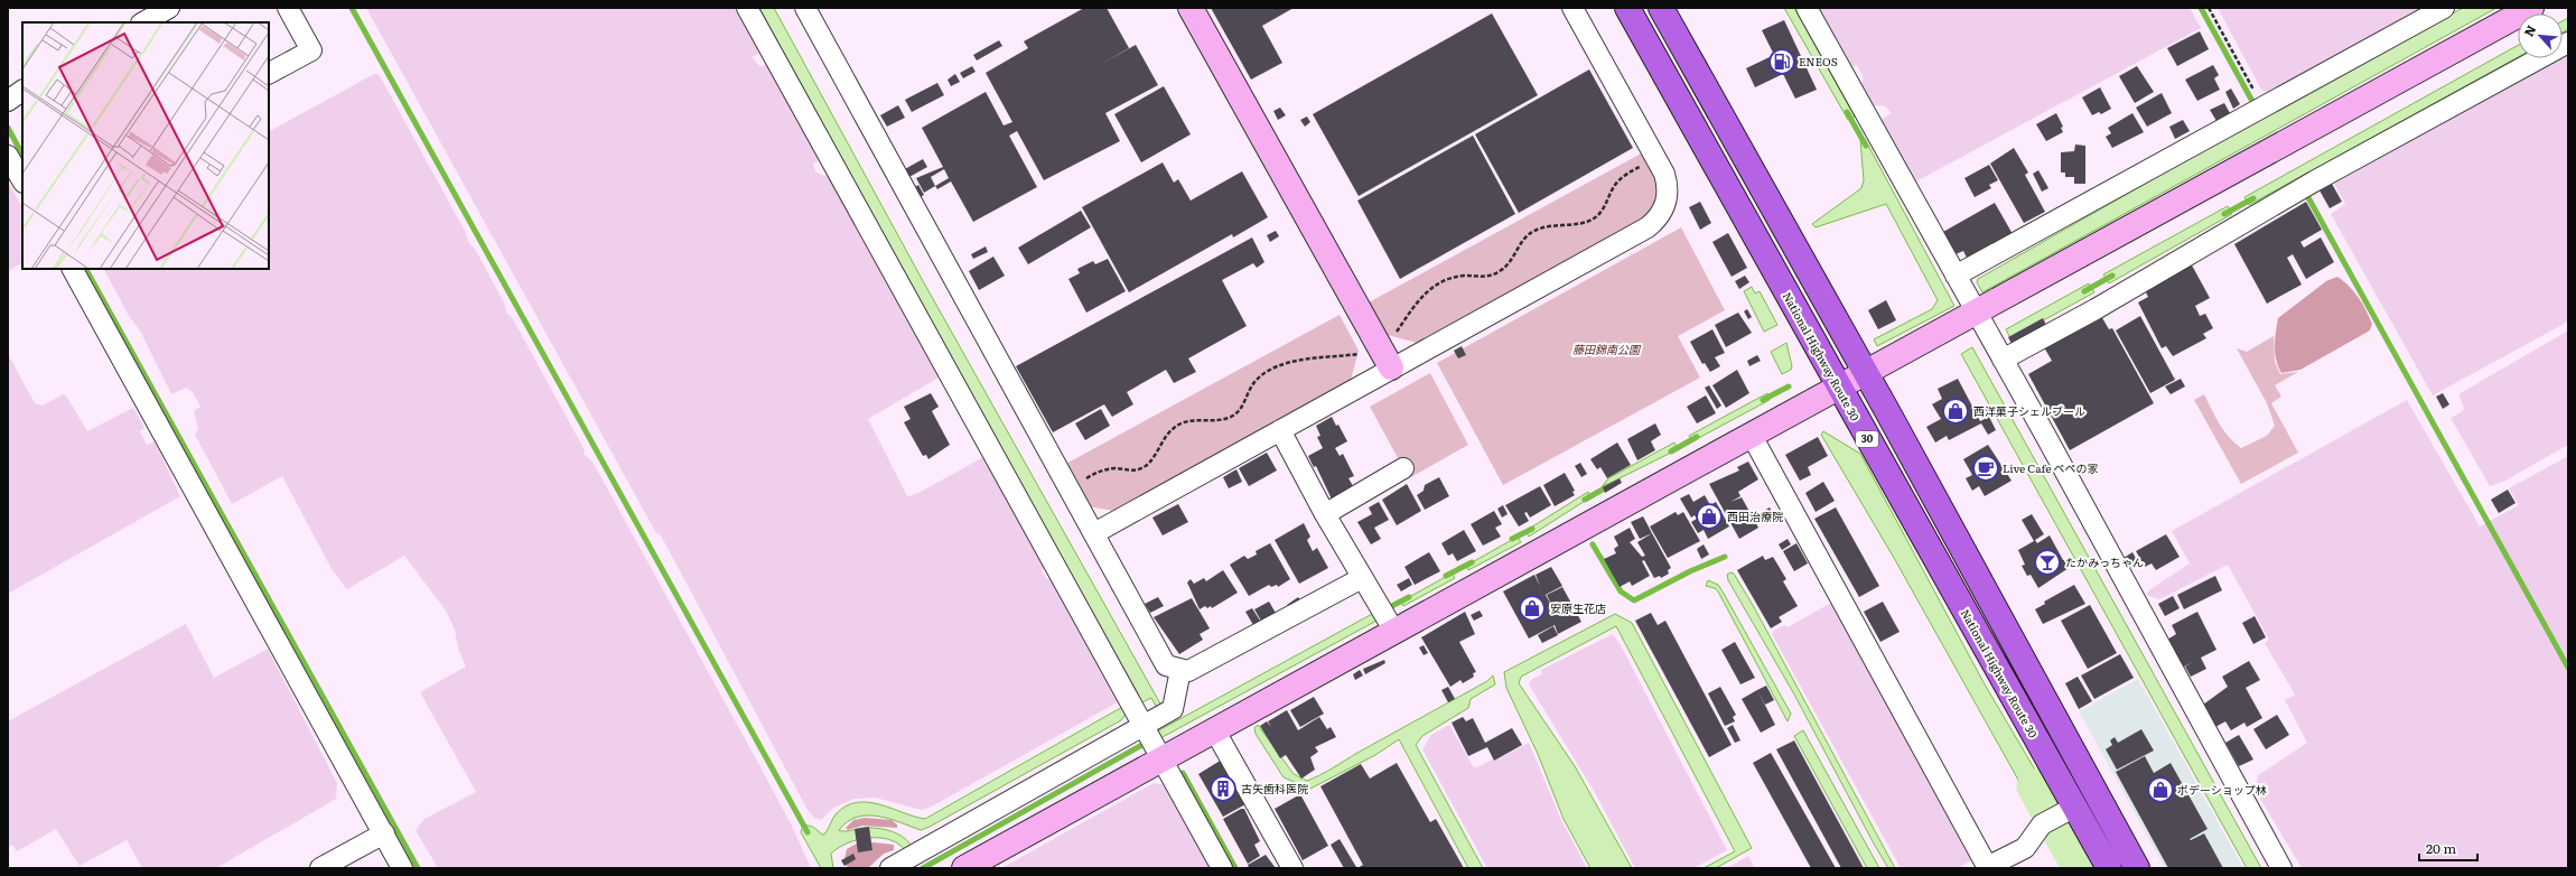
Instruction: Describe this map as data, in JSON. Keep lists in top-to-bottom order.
{
  "streets": {
    "highway": ["National Highway Route 30", "30"]
  },
  "parks": ["藤田錦南公園"],
  "places": {
    "fuel station": ["ENEOS"],
    "shop": [
      "西洋菓子シェルブール",
      "西田治療院",
      "安原生花店",
      "ボデーショップ林"
    ],
    "cafe": ["Live Cafe ペペの家"],
    "bar": ["たかみっちゃん"],
    "building": ["古矢歯科医院"]
  },
  "scale_bar": "20 m",
  "north": "top left"
}
